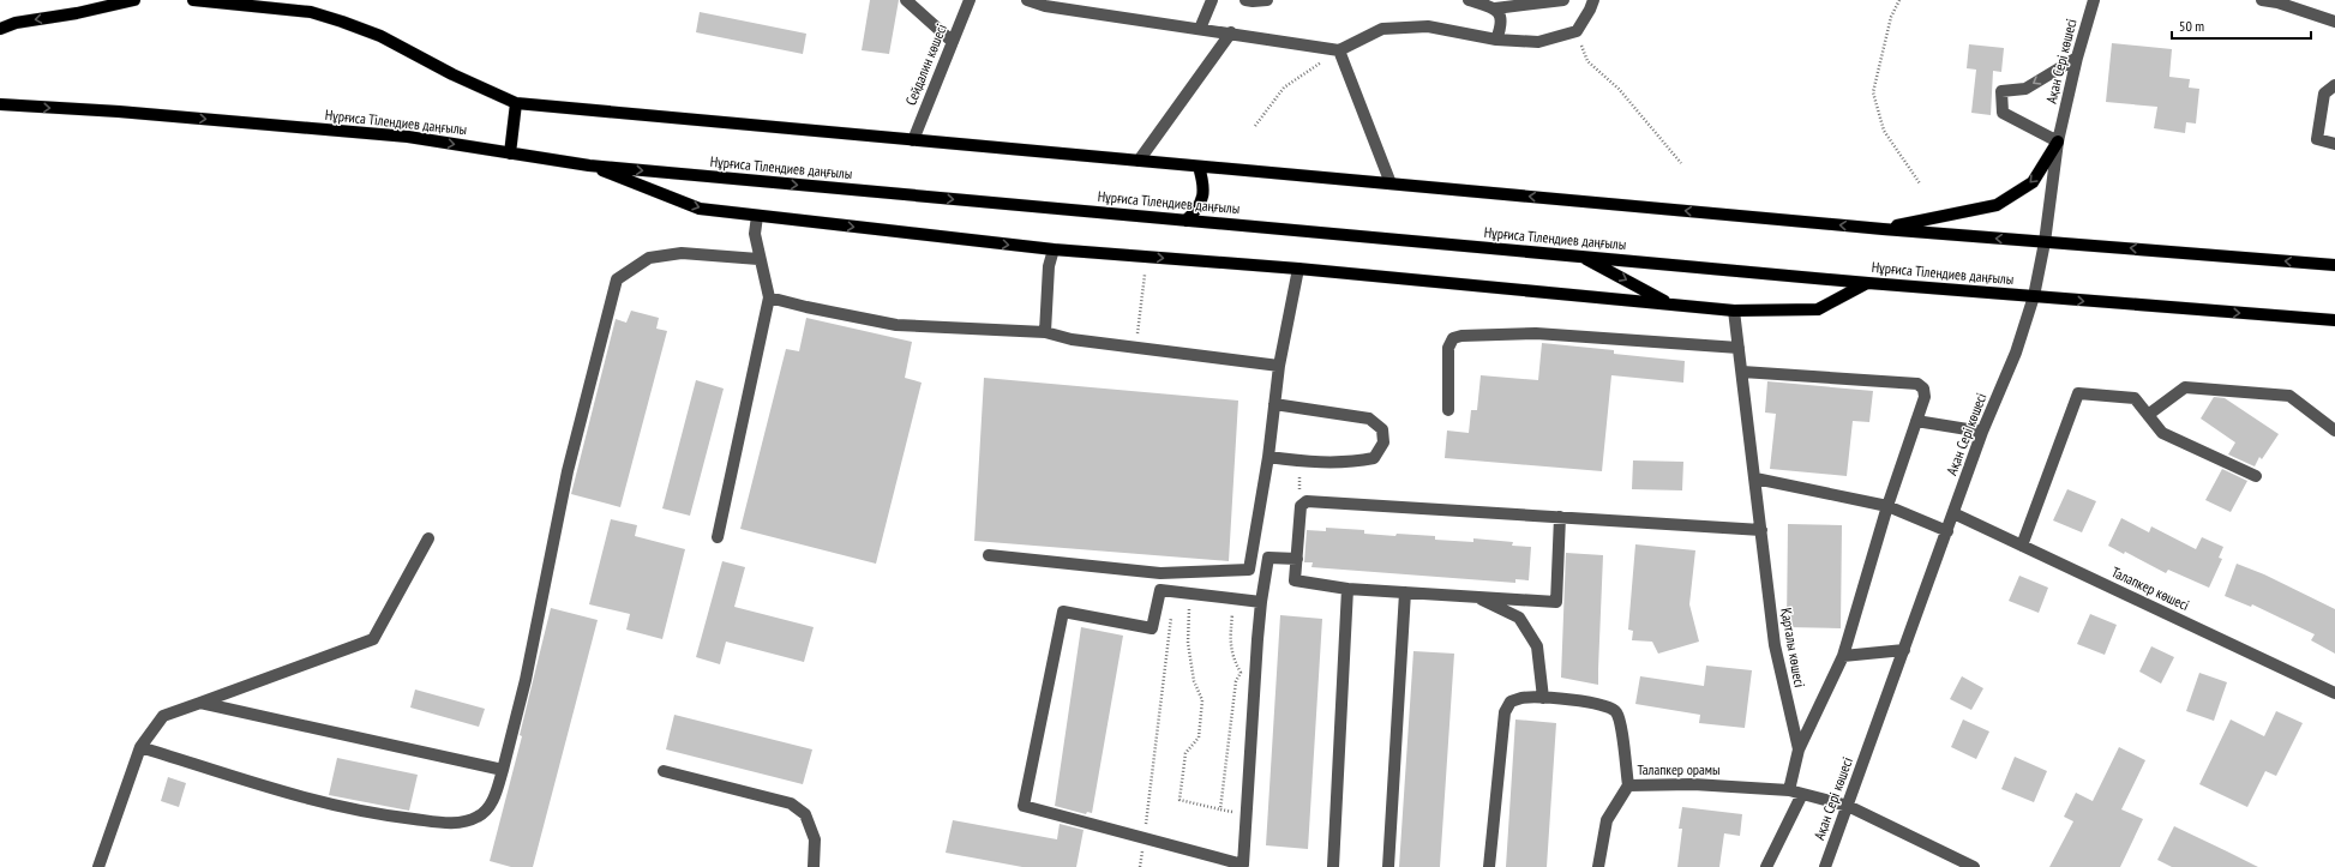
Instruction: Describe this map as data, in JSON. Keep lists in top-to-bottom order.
{
  "streets": {
    "main road": ["Нұрғиса Тілендиев даңғылы"],
    "street": [
      "Ақан Сері көшесі",
      "Сейдалин көшесі",
      "Талапкер көшесі",
      "Қарталы көшесі",
      "Талапкер орамы"
    ]
  },
  "crossings": [
    ["Ақан Сері көшесі", "Нұрғиса Тілендиев даңғылы"],
    ["Ақан Сері көшесі", "Талапкер көшесі"],
    ["Қарталы көшесі", "Талапкер орамы"]
  ],
  "scale_bar": "50 m"
}
